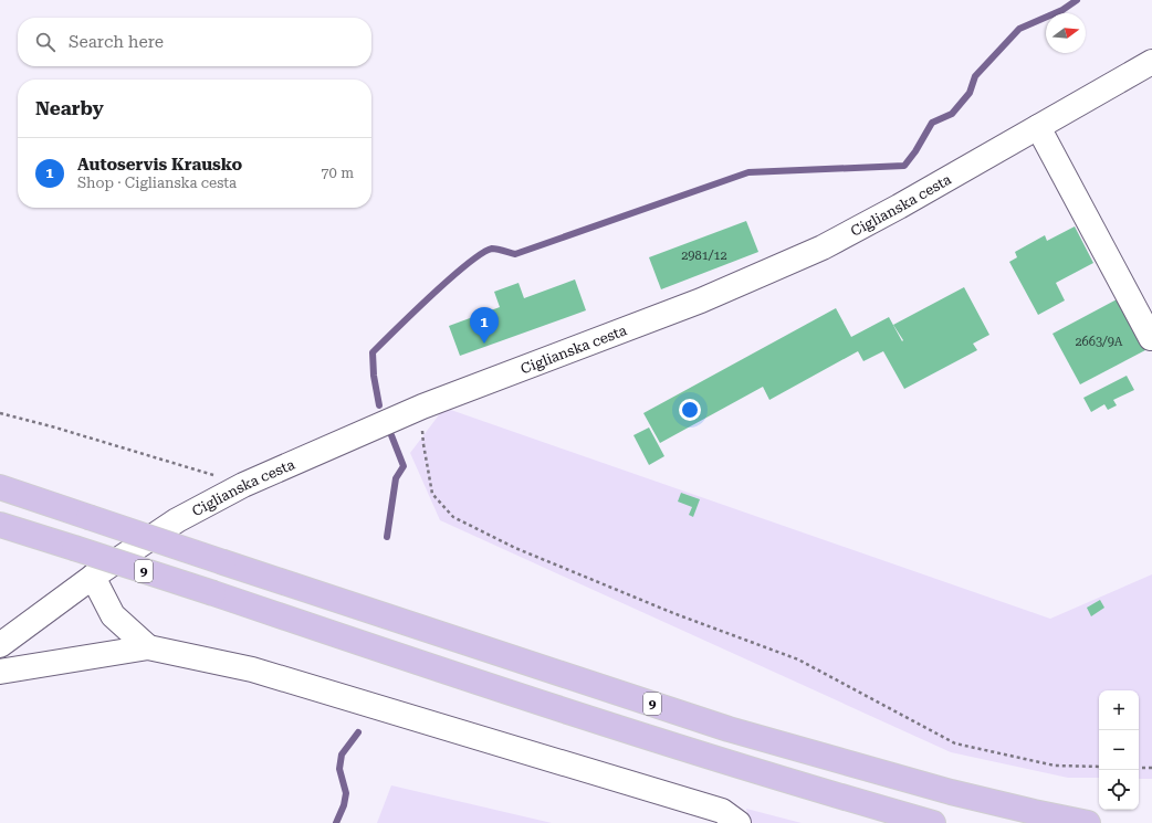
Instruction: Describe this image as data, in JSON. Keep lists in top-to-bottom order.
{
  "streets": {
    "main road": ["9"],
    "street": ["Ciglianska cesta"]
  },
  "house_numbers": ["2981/12", "2663/9A"],
  "north": "right",
  "page": {
    "search": "Search here",
    "heading": "Nearby",
    "list": [
      {
        "mark": "1",
        "name": "Autoservis Krausko",
        "note": "Shop · Ciglianska cesta",
        "value": "70 m"
      }
    ],
    "pins": "1",
    "map_buttons": ["+", "−"]
  }
}
